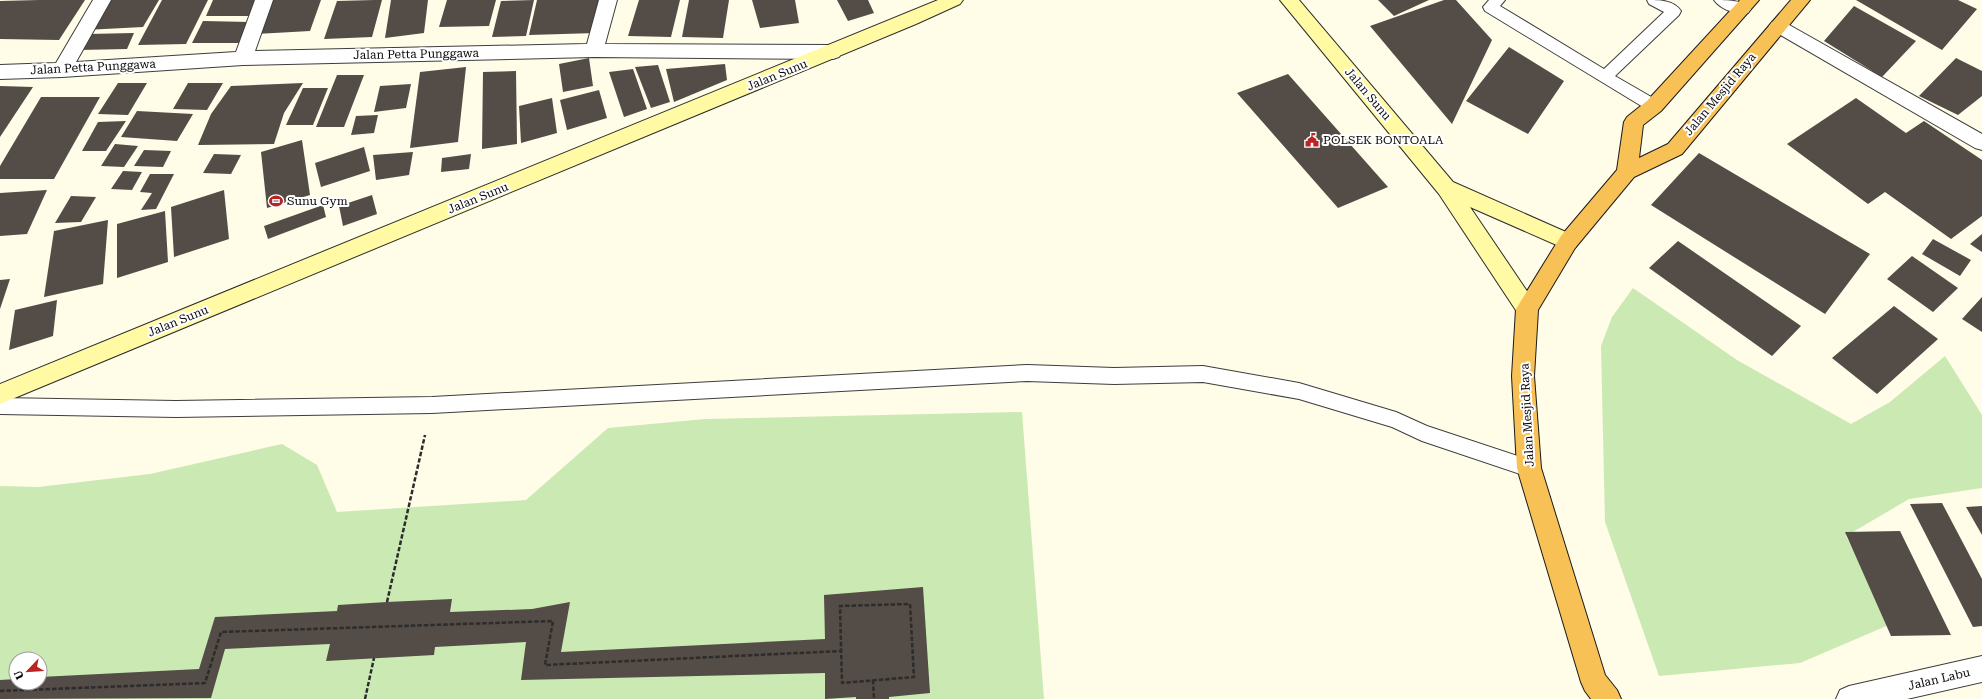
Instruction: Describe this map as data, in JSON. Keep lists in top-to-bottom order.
{
  "streets": {
    "highway": ["Jalan Mesjid Raya"],
    "main road": ["Jalan Sunu"],
    "street": ["Jalan Petta Punggawa", "Jalan Labu"]
  },
  "crossings": [
    ["Jalan Petta Punggawa", "Jalan Sunu"],
    ["Jalan Sunu", "Jalan Mesjid Raya"]
  ],
  "places": {
    "public building": ["POLSEK BONTOALA"],
    "sports": ["Sunu Gym"]
  },
  "north": "bottom left"
}
